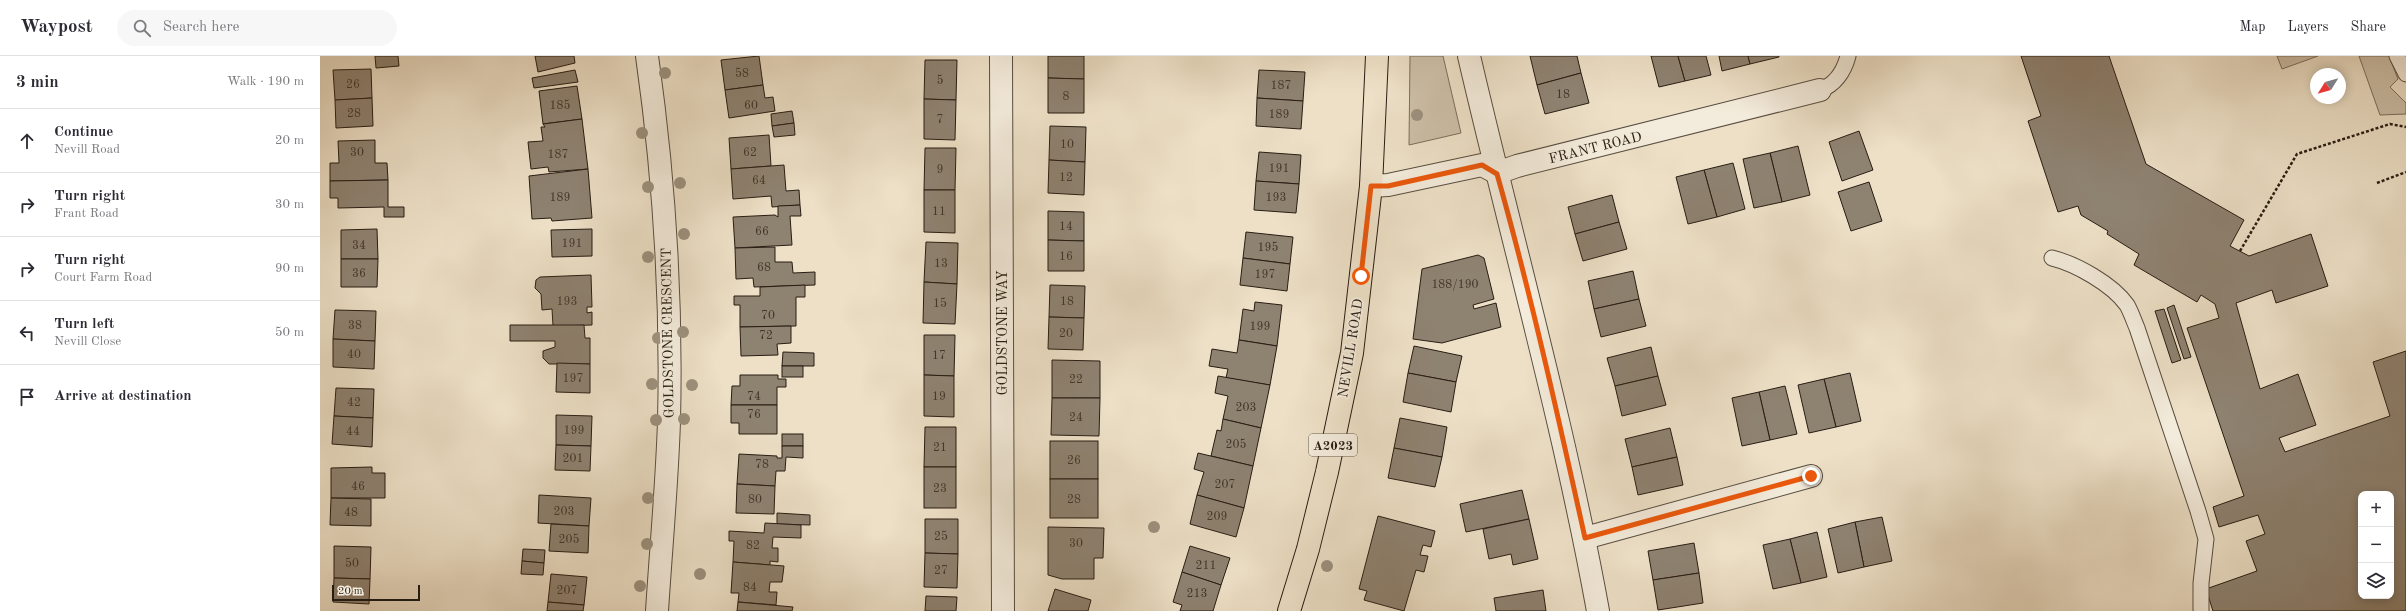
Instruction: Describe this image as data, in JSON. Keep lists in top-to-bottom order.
{
  "streets": {
    "main road": ["NEVILL ROAD", "A2023"],
    "street": ["FRANT ROAD", "GOLDSTONE CRESCENT", "GOLDSTONE WAY"]
  },
  "house_numbers": [
    "58",
    "5",
    "26",
    "187",
    "18",
    "8",
    "185",
    "60",
    "28",
    "189",
    "7",
    "10",
    "30",
    "62",
    "187",
    "191",
    "9",
    "12",
    "64",
    "189",
    "193",
    "11",
    "14",
    "66",
    "191",
    "34",
    "195",
    "16",
    "13",
    "68",
    "36",
    "197",
    "188/190",
    "193",
    "18",
    "15",
    "70",
    "38",
    "199",
    "20",
    "72",
    "40",
    "17",
    "197",
    "22",
    "74",
    "19",
    "42",
    "203",
    "76",
    "24",
    "199",
    "44",
    "205",
    "21",
    "201",
    "26",
    "78",
    "207",
    "46",
    "23",
    "80",
    "28",
    "203",
    "48",
    "209",
    "25",
    "205",
    "30",
    "82",
    "50",
    "211",
    "27",
    "84",
    "207",
    "213"
  ],
  "scale_bar": "20 m",
  "north": "bottom left",
  "page": {
    "header": "Waypost",
    "search": "Search here",
    "nav": ["Map", "Layers", "Share"],
    "heading": ["3 min", "Walk · 190 m"],
    "list": [
      ["Continue", "Nevill Road", "20 m"],
      ["Turn right", "Frant Road", "30 m"],
      ["Turn right", "Court Farm Road", "90 m"],
      ["Turn left", "Nevill Close", "50 m"],
      "Arrive at destination"
    ],
    "map_buttons": ["+", "−"],
    "scale": "20 m"
  }
}
